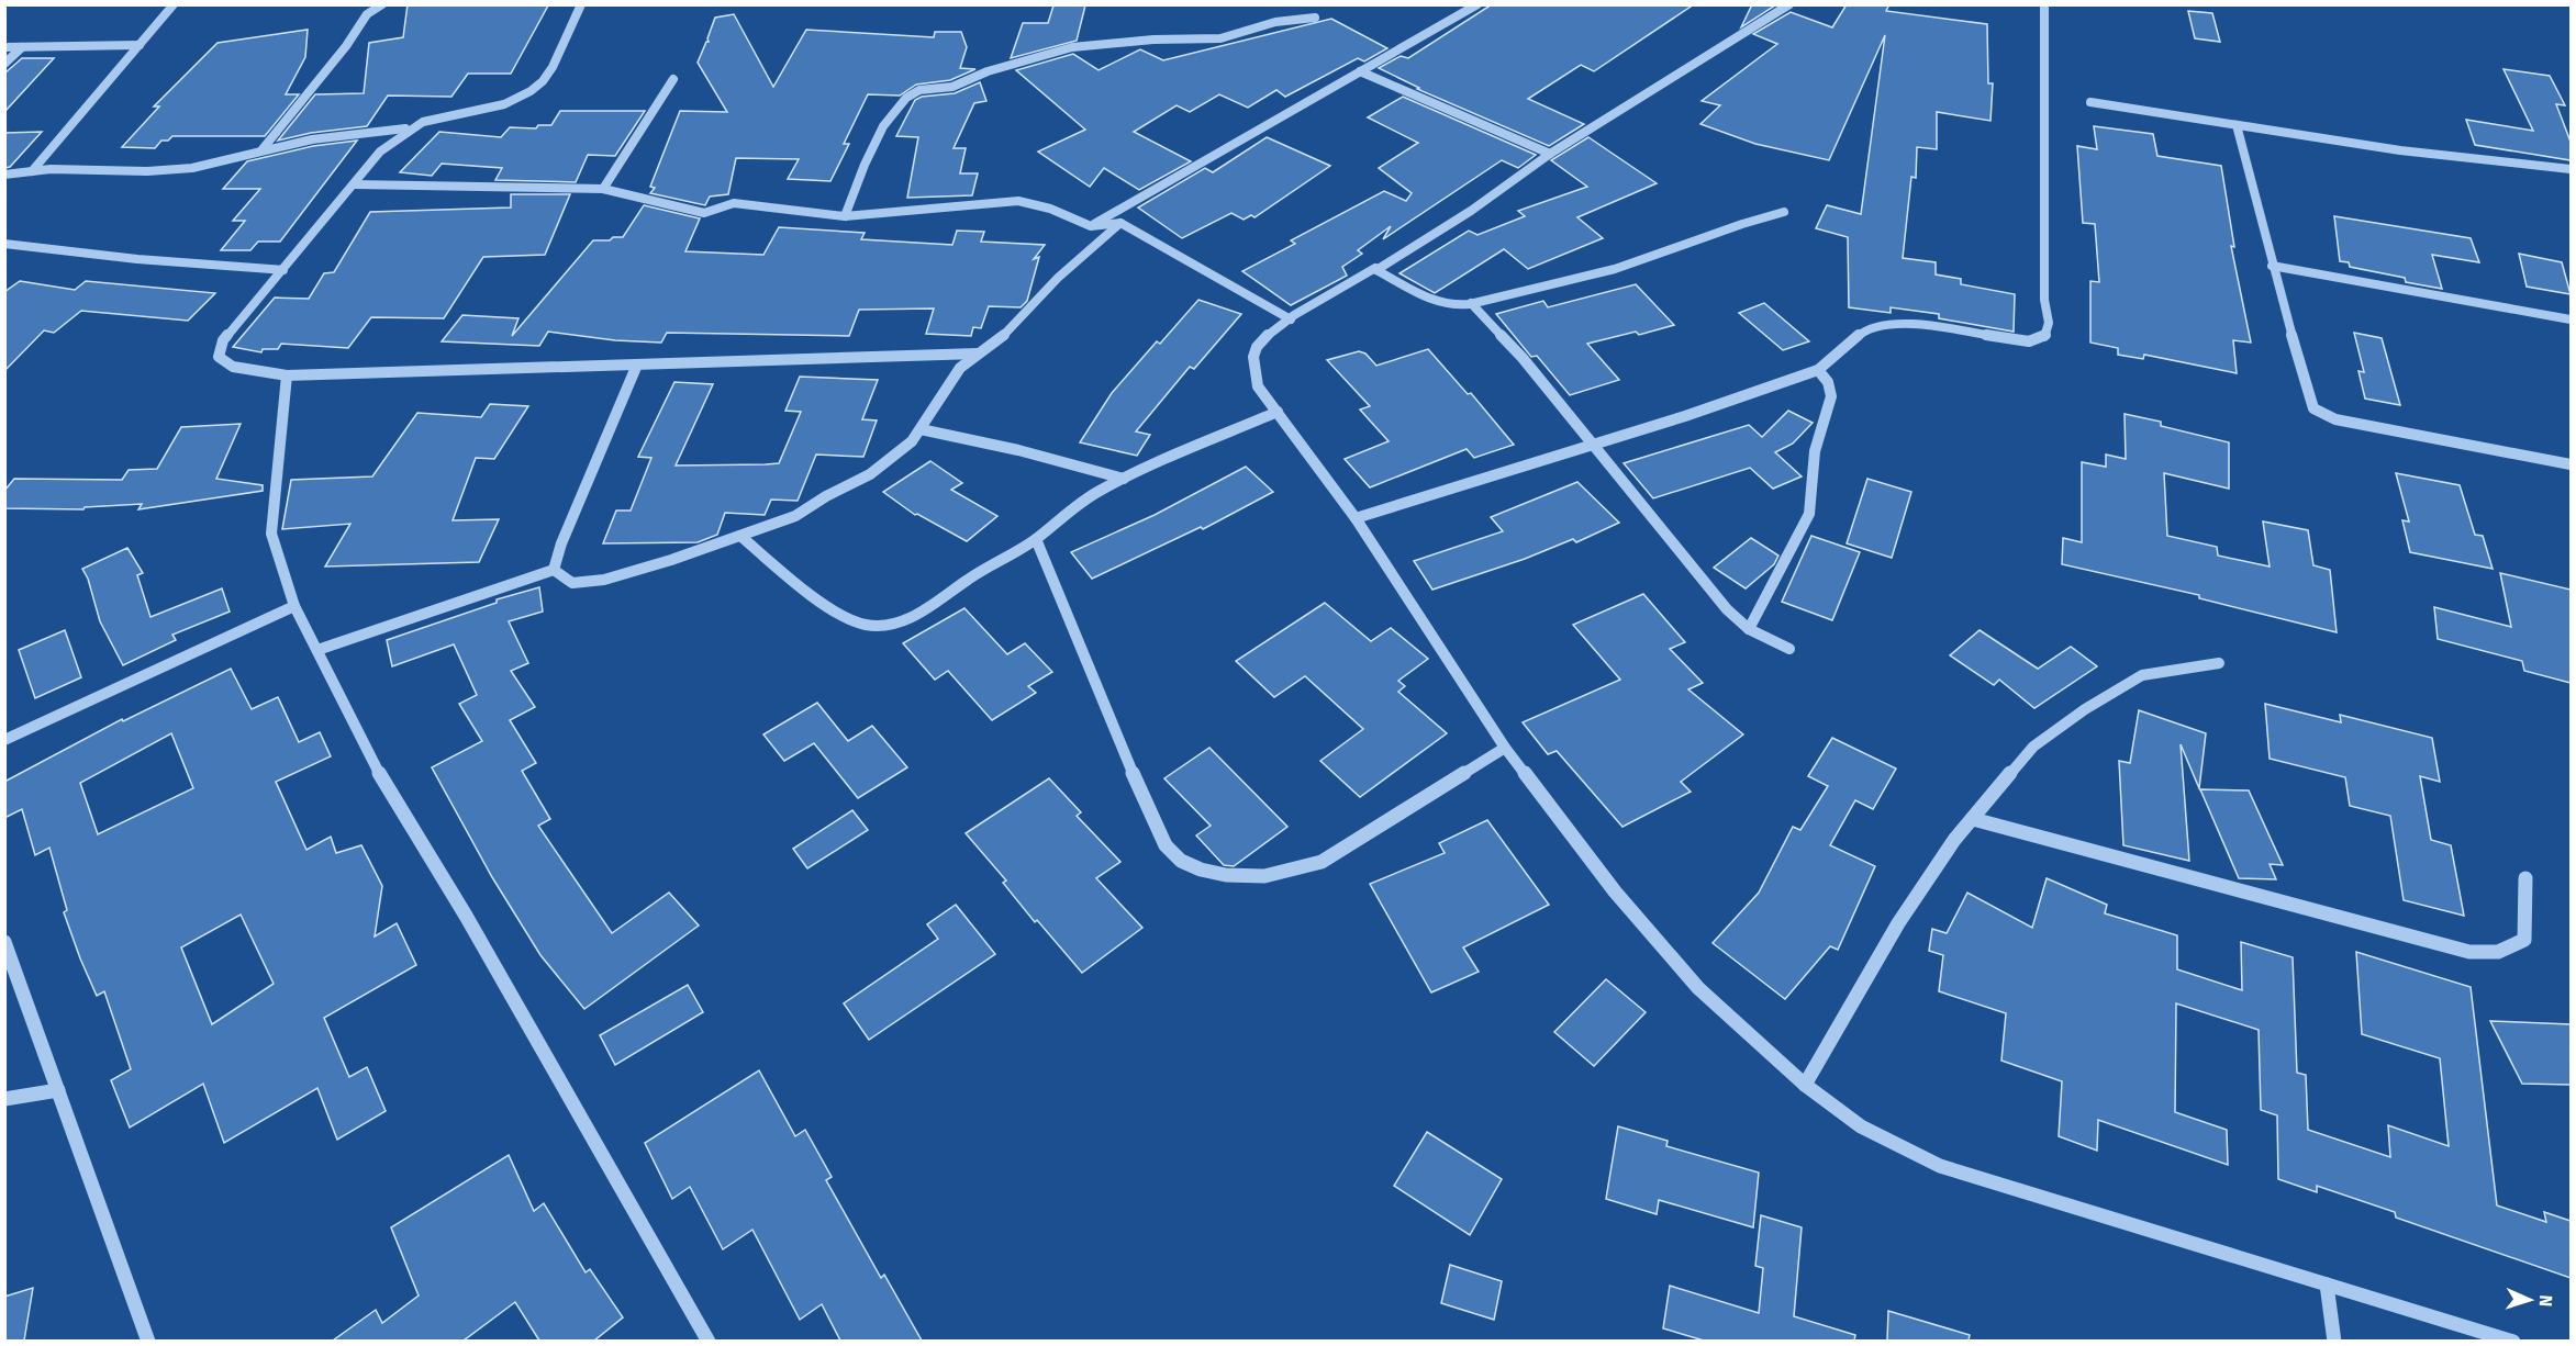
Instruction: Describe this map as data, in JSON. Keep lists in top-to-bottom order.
{
  "north": "right"
}
